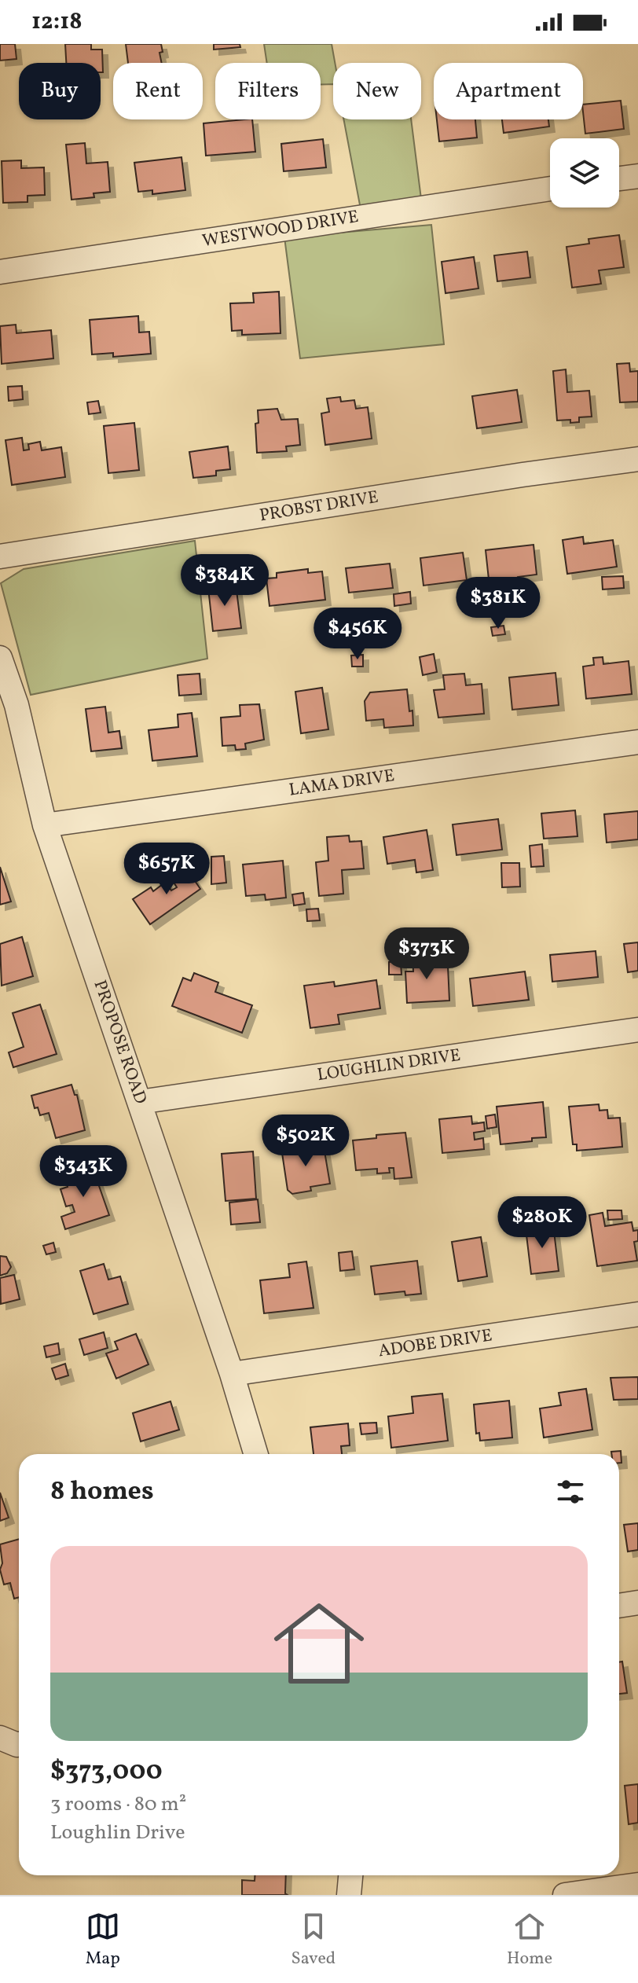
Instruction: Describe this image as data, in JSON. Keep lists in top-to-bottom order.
{
  "streets": {
    "street": [
      "WESTWOOD DRIVE",
      "PROBST DRIVE",
      "LAMA DRIVE",
      "PROPOSE ROAD",
      "LOUGHLIN DRIVE",
      "ADOBE DRIVE"
    ]
  },
  "crossings": [
    ["LAMA DRIVE", "PROPOSE ROAD"],
    ["PROPOSE ROAD", "LOUGHLIN DRIVE"],
    ["PROPOSE ROAD", "ADOBE DRIVE"]
  ],
  "page": {
    "status": "12:18",
    "chip": [
      "Buy",
      "Rent",
      "Filters",
      "New",
      "Apartment"
    ],
    "price": [
      "$384K",
      "$381K",
      "$456K",
      "$657K",
      "$373K",
      "$502K",
      "$343K",
      "$280K"
    ],
    "heading": "8 homes",
    "list": [
      {
        "name": "$373,000",
        "note": "3 rooms · 80 m² · Loughlin Drive"
      }
    ],
    "tabs": ["Map", "Saved", "Home"]
  }
}
